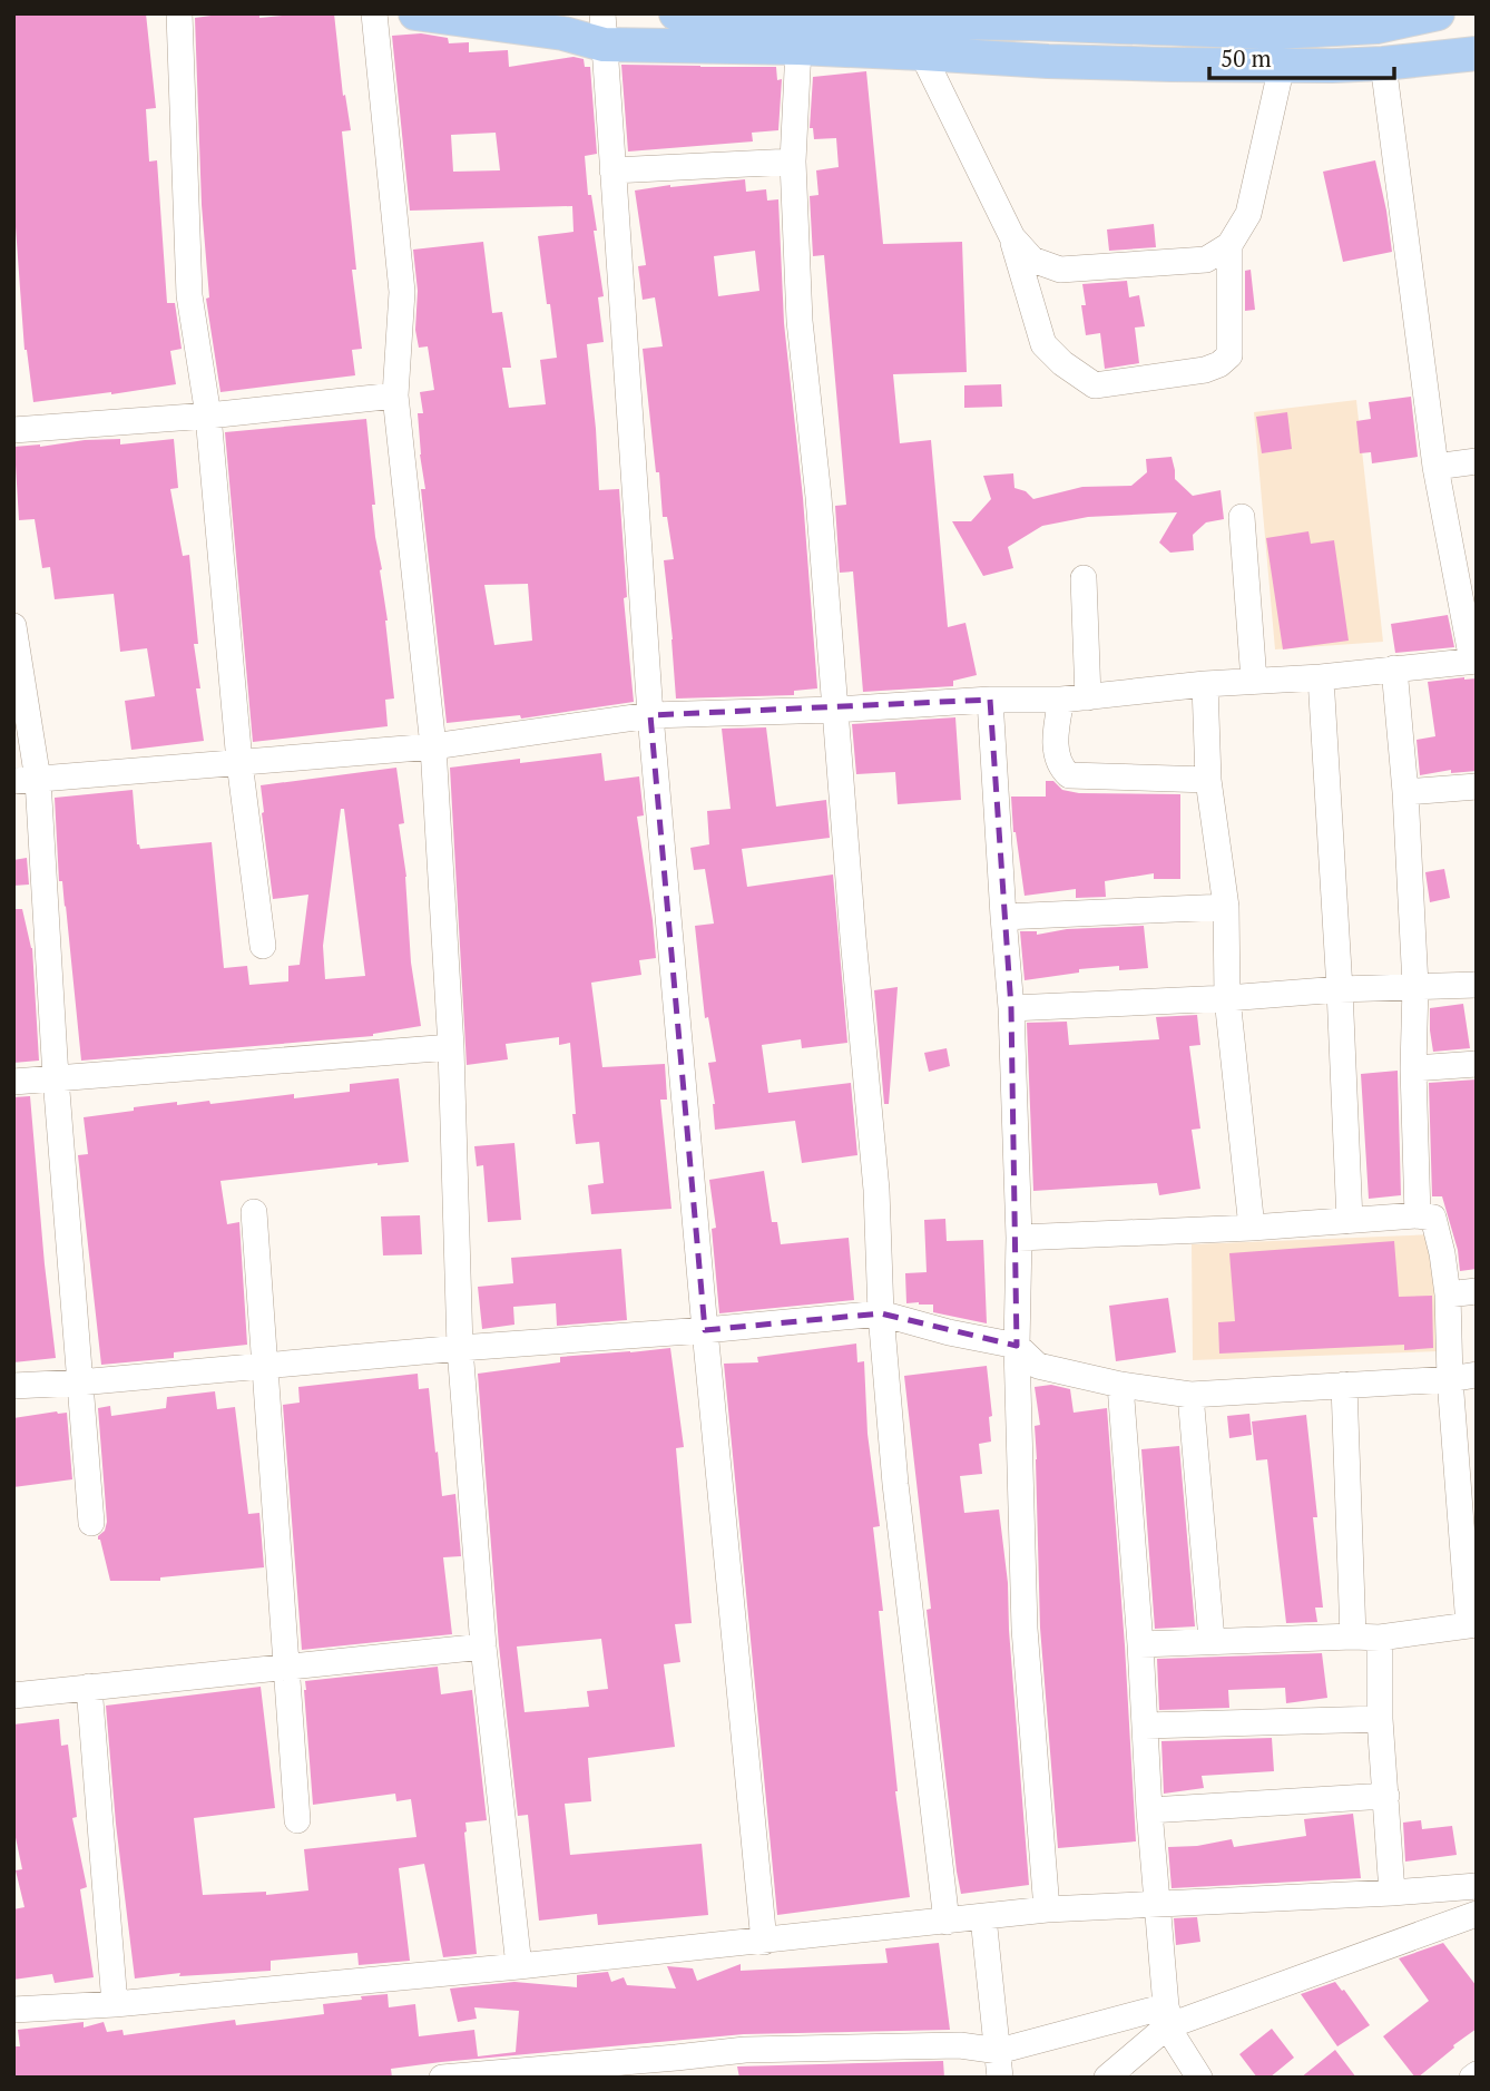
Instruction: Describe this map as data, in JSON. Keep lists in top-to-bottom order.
{
  "scale_bar": "50 m"
}
